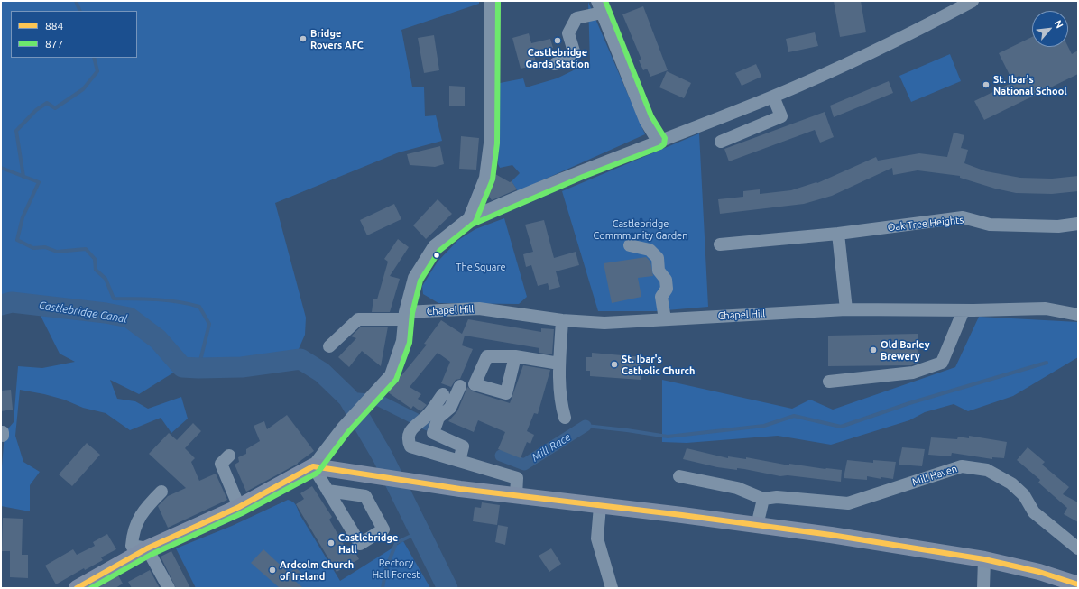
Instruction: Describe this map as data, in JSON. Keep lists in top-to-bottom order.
{
  "streets": {
    "street": ["Oak Tree Heights", "Chapel Hill", "Mill Haven"]
  },
  "water": ["Castlebridge Canal", "Mill Race"],
  "parks": ["Castlebridge Commmunity Garden", "The Square", "Rectory Hall Forest"],
  "places": [
    "Bridge Rovers AFC",
    "Castlebridge Garda Station",
    "St. Ibar's National School",
    "Old Barley Brewery",
    "St. Ibar's Catholic Church",
    "Castlebridge Hall",
    "Ardcolm Church of Ireland"
  ],
  "lines": ["transit line 877", "transit line 884"],
  "legend": ["884", "877"],
  "north": "top right"
}
